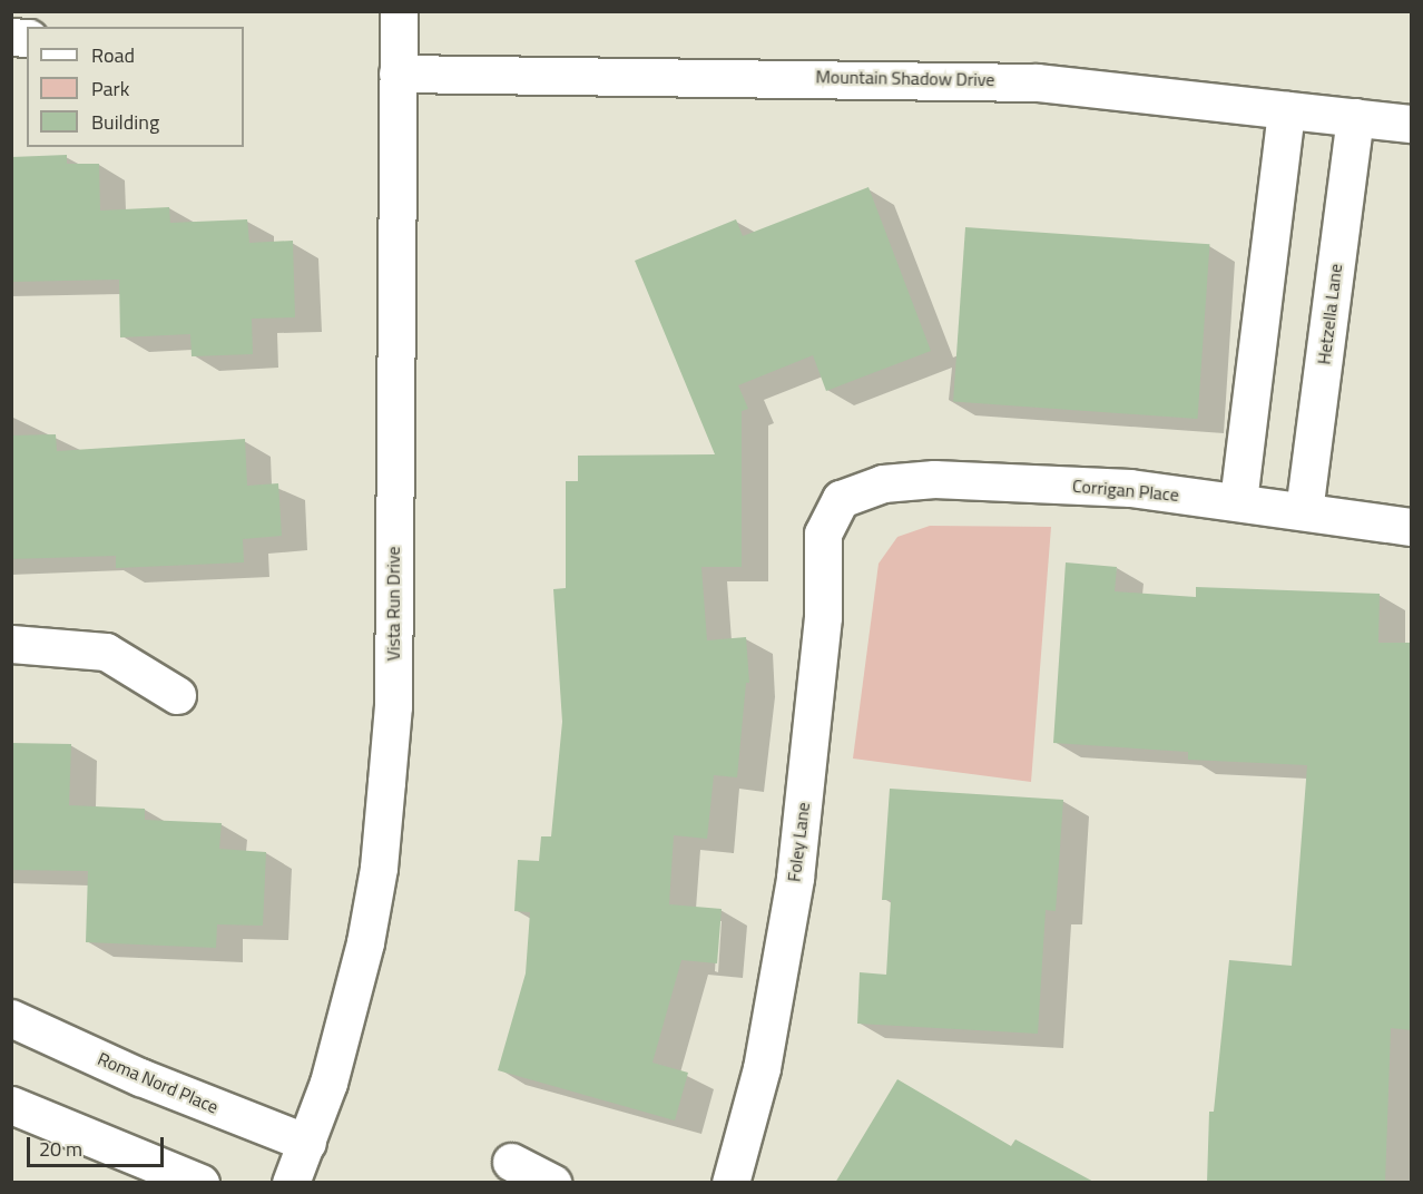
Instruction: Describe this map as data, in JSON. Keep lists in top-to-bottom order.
{
  "streets": {
    "street": [
      "Mountain Shadow Drive",
      "Hetzella Lane",
      "Corrigan Place",
      "Vista Run Drive",
      "Foley Lane",
      "Roma Nord Place"
    ]
  },
  "crossings": [
    ["Mountain Shadow Drive", "Hetzella Lane"],
    ["Mountain Shadow Drive", "Vista Run Drive"],
    ["Hetzella Lane", "Corrigan Place"],
    ["Corrigan Place", "Foley Lane"],
    ["Vista Run Drive", "Roma Nord Place"]
  ],
  "legend": ["Road", "Park", "Building"],
  "scale_bar": "20 m"
}
